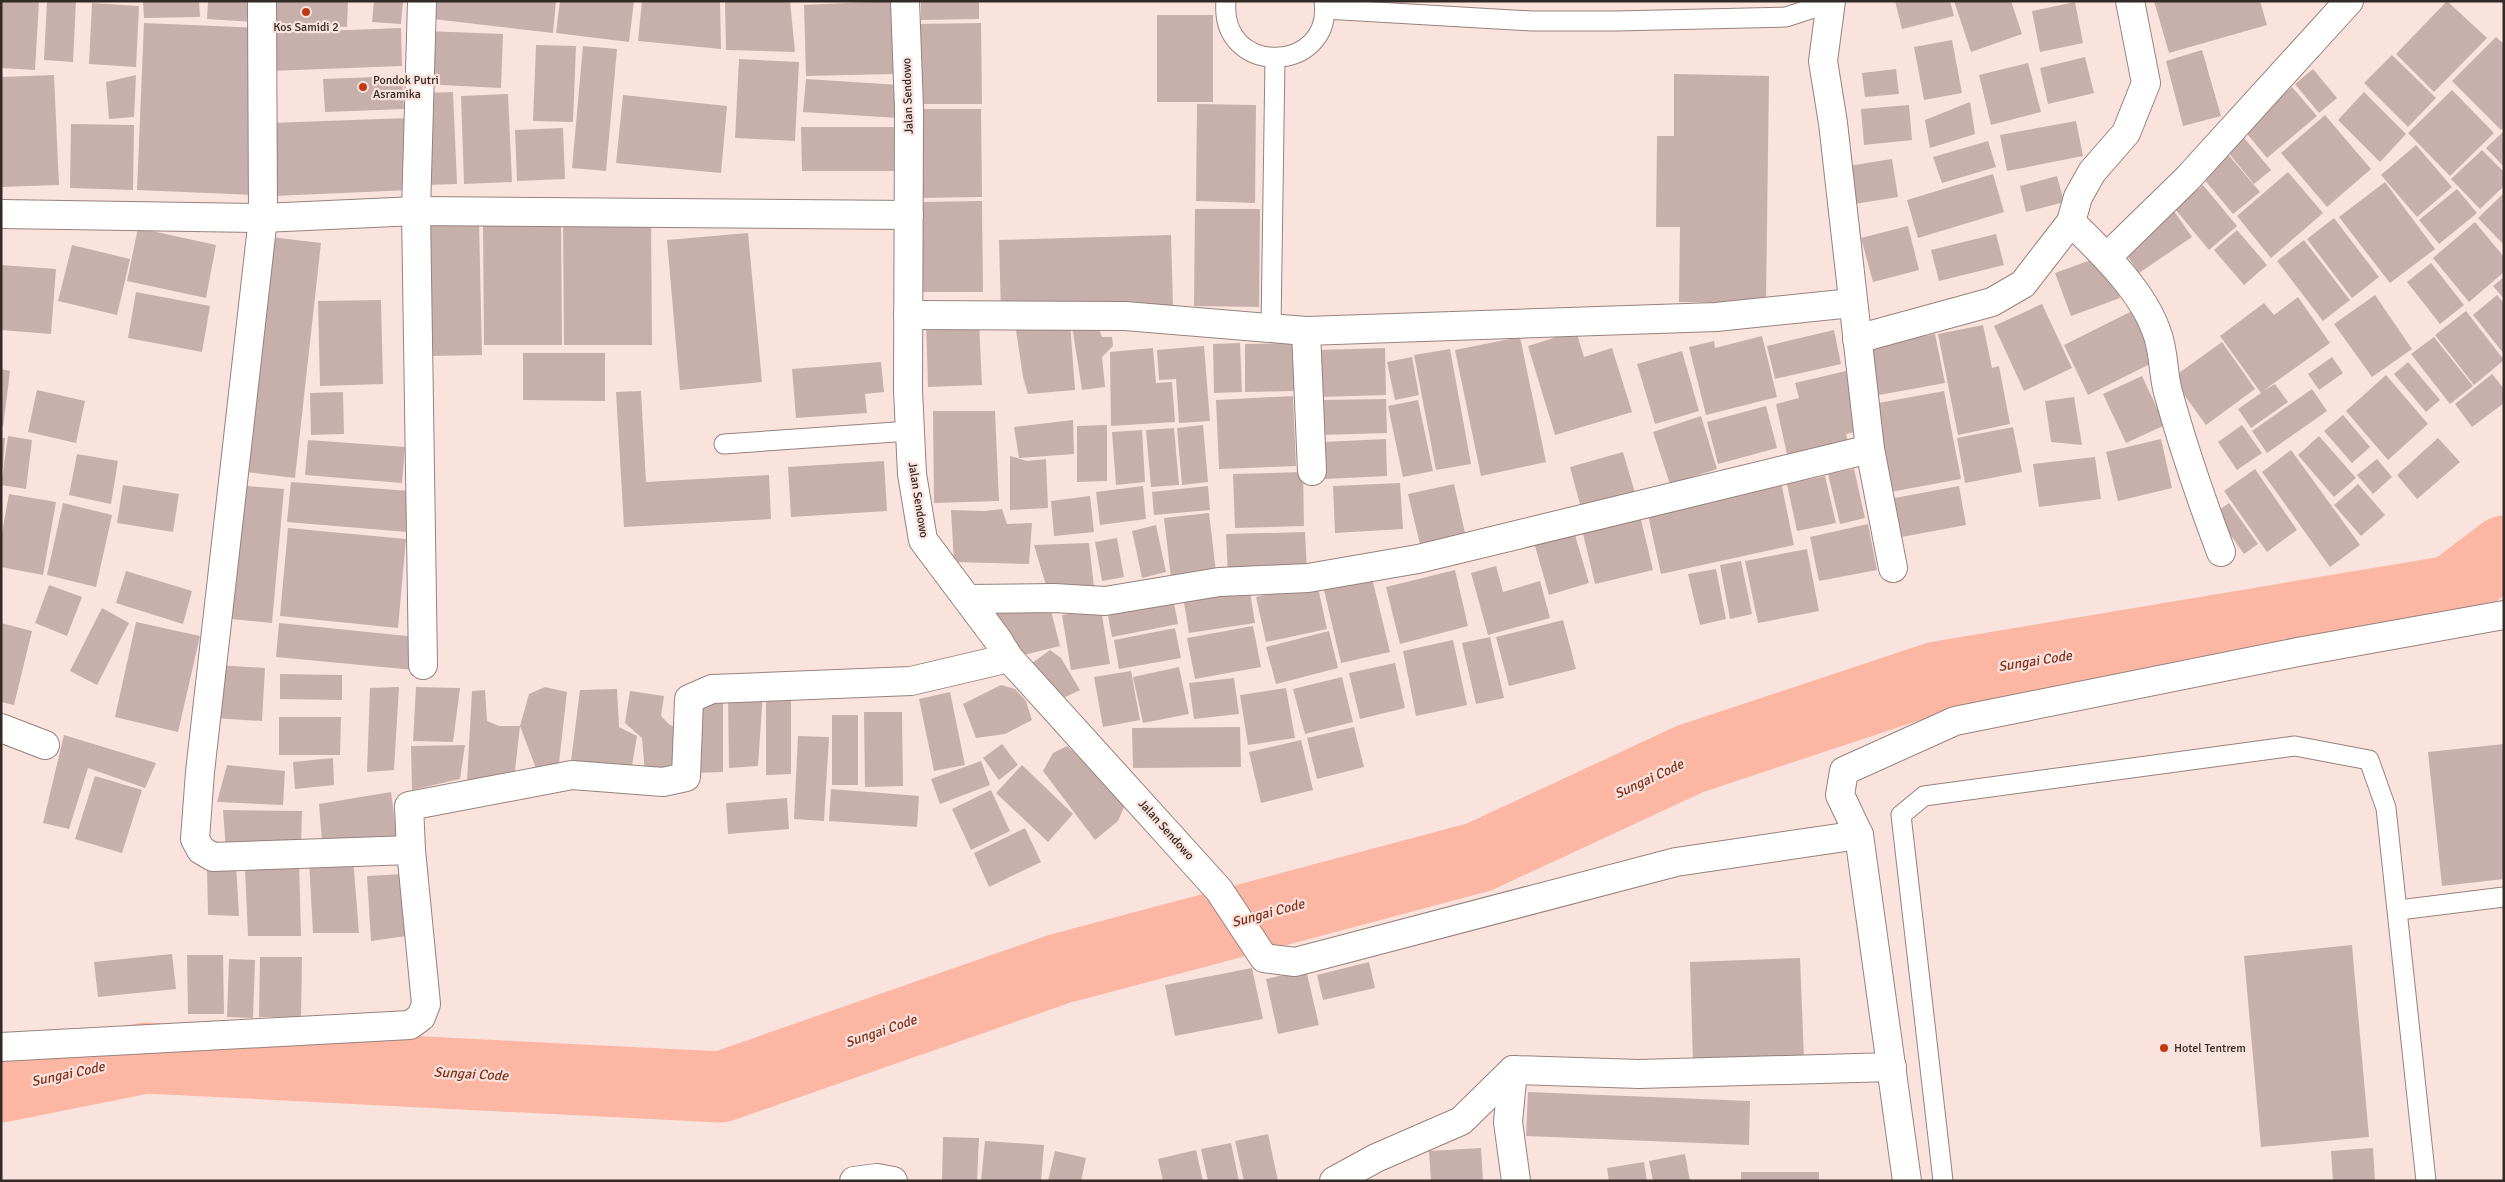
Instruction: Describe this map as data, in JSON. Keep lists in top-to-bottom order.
{
  "streets": {
    "street": ["Jalan Sendowo"]
  },
  "water": ["Sungai Code"],
  "places": ["Kos Samidi 2", "Pondok Putri Asramika", "Hotel Tentrem"]
}
